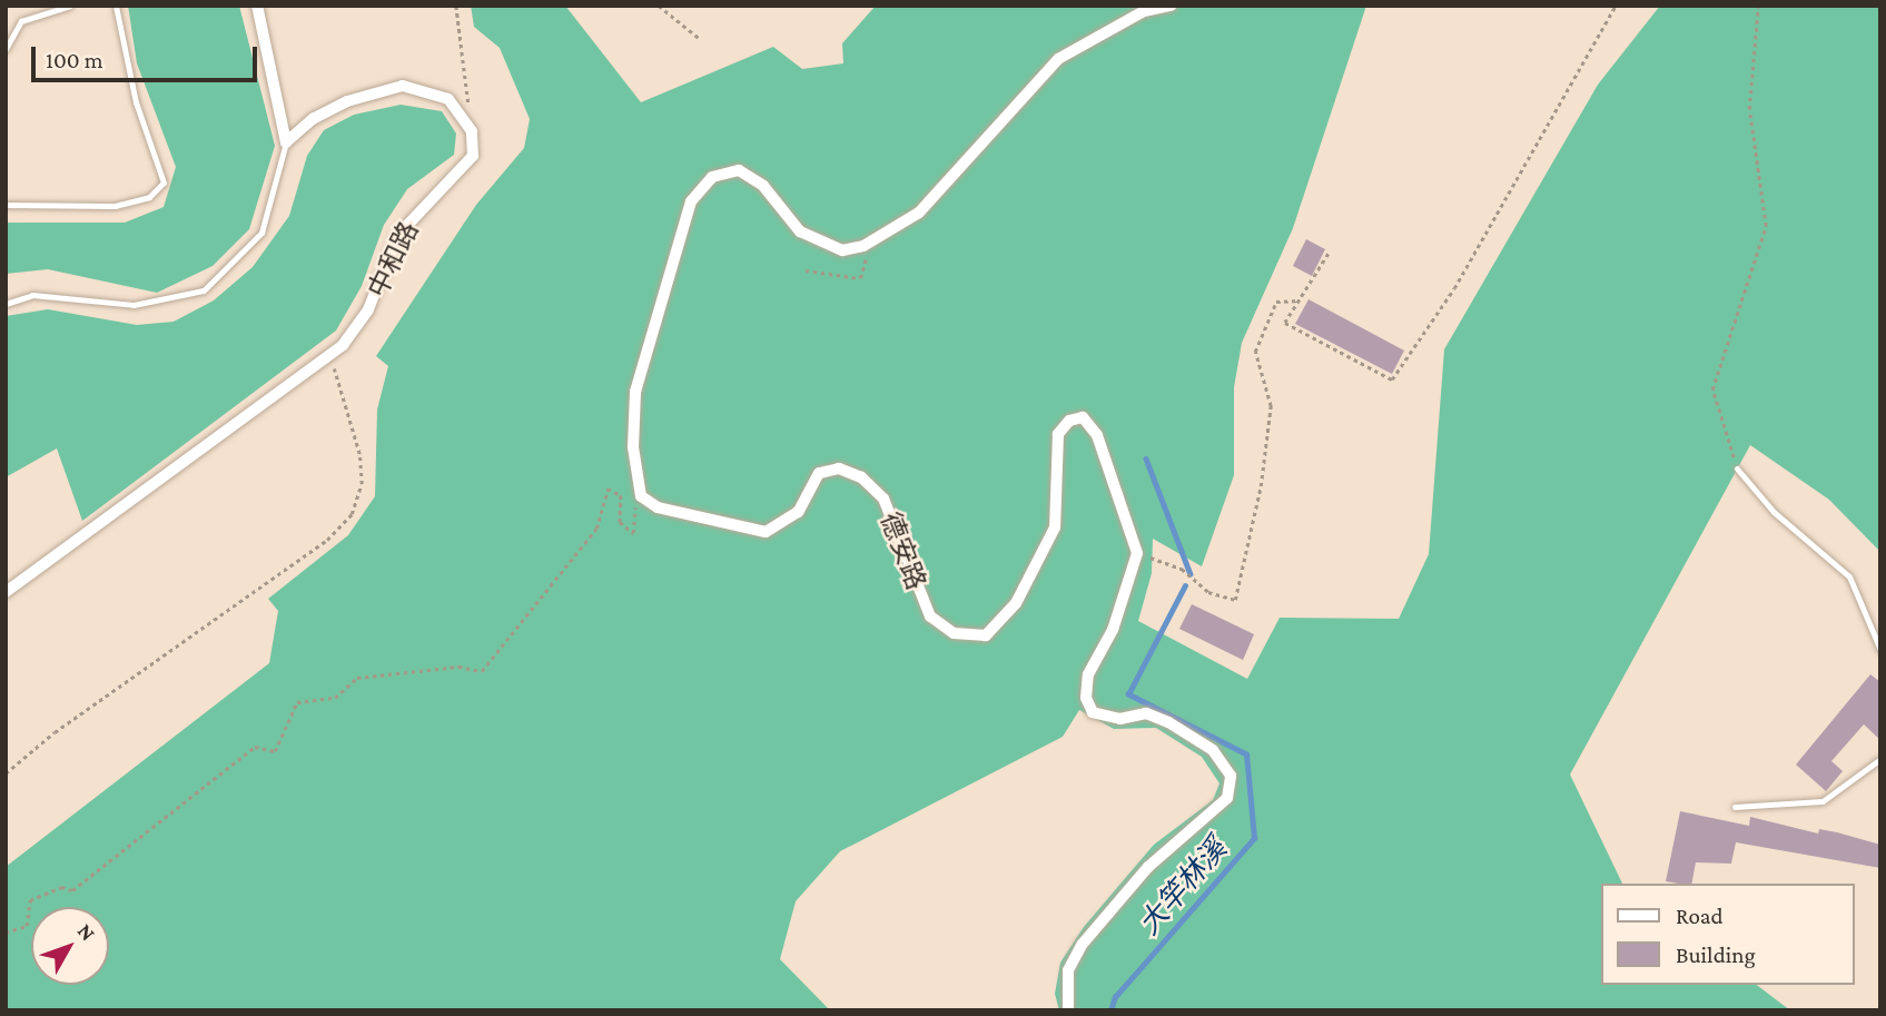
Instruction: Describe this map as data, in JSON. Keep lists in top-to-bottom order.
{
  "streets": {
    "street": ["中和路", "德安路"]
  },
  "water": ["大竿林溪"],
  "legend": ["Road", "Building"],
  "scale_bar": "100 m",
  "north": "top right"
}
